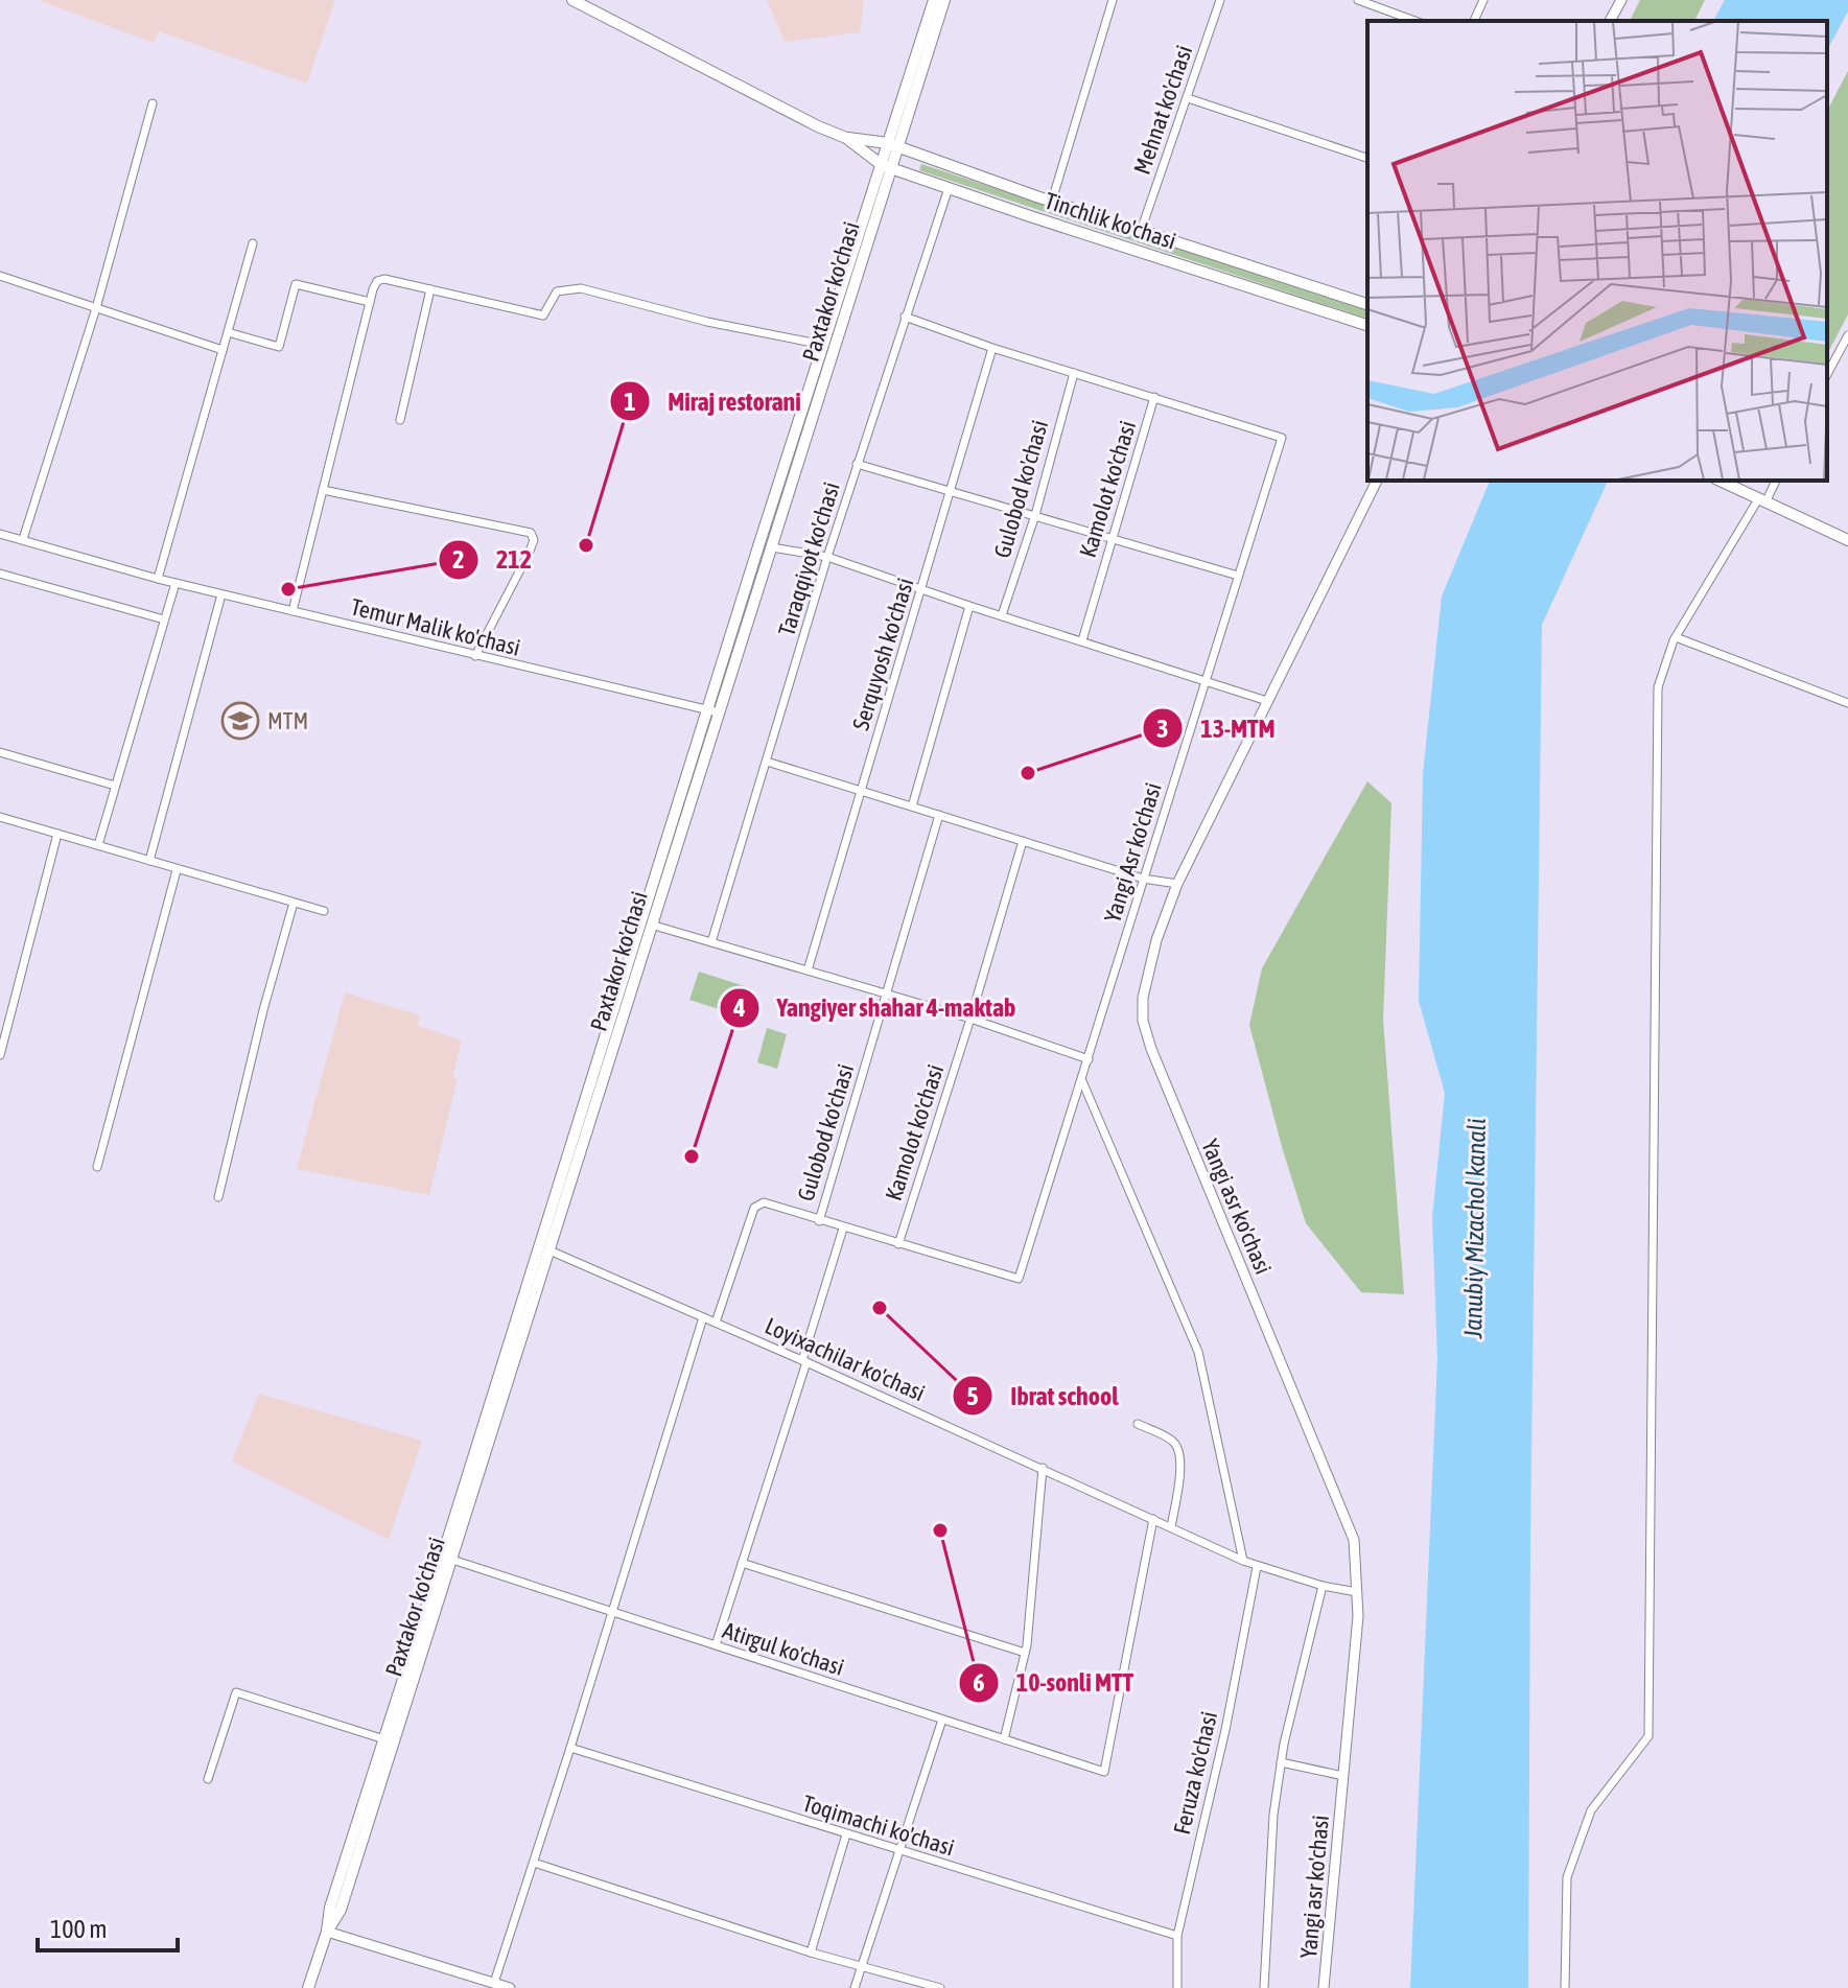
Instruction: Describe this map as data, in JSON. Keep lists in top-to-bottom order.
{
  "streets": {
    "main road": ["Tinchlik ko'chasi", "Paxtakor ko'chasi"],
    "street": [
      "Mehnat ko'chasi",
      "Gulobod ko'chasi",
      "Kamolot ko'chasi",
      "Taraqqiyot ko'chasi",
      "Temur Malik ko'chasi",
      "Serquyosh ko'chasi",
      "Yangi Asr ko'chasi",
      "Yangi asr ko'chasi",
      "Loyixachilar ko'chasi",
      "Atirgul ko'chasi",
      "Feruza ko'chasi",
      "Toqimachi ko'chasi"
    ]
  },
  "crossings": [
    ["Mehnat ko'chasi", "Tinchlik ko'chasi"],
    ["Tinchlik ko'chasi", "Paxtakor ko'chasi"],
    ["Tinchlik ko'chasi", "Taraqqiyot ko'chasi"],
    ["Paxtakor ko'chasi", "Temur Malik ko'chasi"],
    ["Paxtakor ko'chasi", "Loyixachilar ko'chasi"],
    ["Paxtakor ko'chasi", "Atirgul ko'chasi"],
    ["Gulobod ko'chasi", "Kamolot ko'chasi"],
    ["Gulobod ko'chasi", "Yangi Asr ko'chasi"],
    ["Gulobod ko'chasi", "Loyixachilar ko'chasi"],
    ["Kamolot ko'chasi", "Yangi Asr ko'chasi"],
    ["Yangi asr ko'chasi", "Loyixachilar ko'chasi"],
    ["Loyixachilar ko'chasi", "Atirgul ko'chasi"],
    ["Loyixachilar ko'chasi", "Feruza ko'chasi"],
    ["Feruza ko'chasi", "Toqimachi ko'chasi"]
  ],
  "water": ["Janubiy Mizachol kanali"],
  "places": {
    "other": [
      "Miraj restorani",
      "212",
      "13-MTM",
      "Yangiyer shahar 4-maktab",
      "Ibrat school",
      "10-sonli MTT"
    ],
    "school or university": ["MTM"]
  },
  "scale_bar": "100 m"
}
